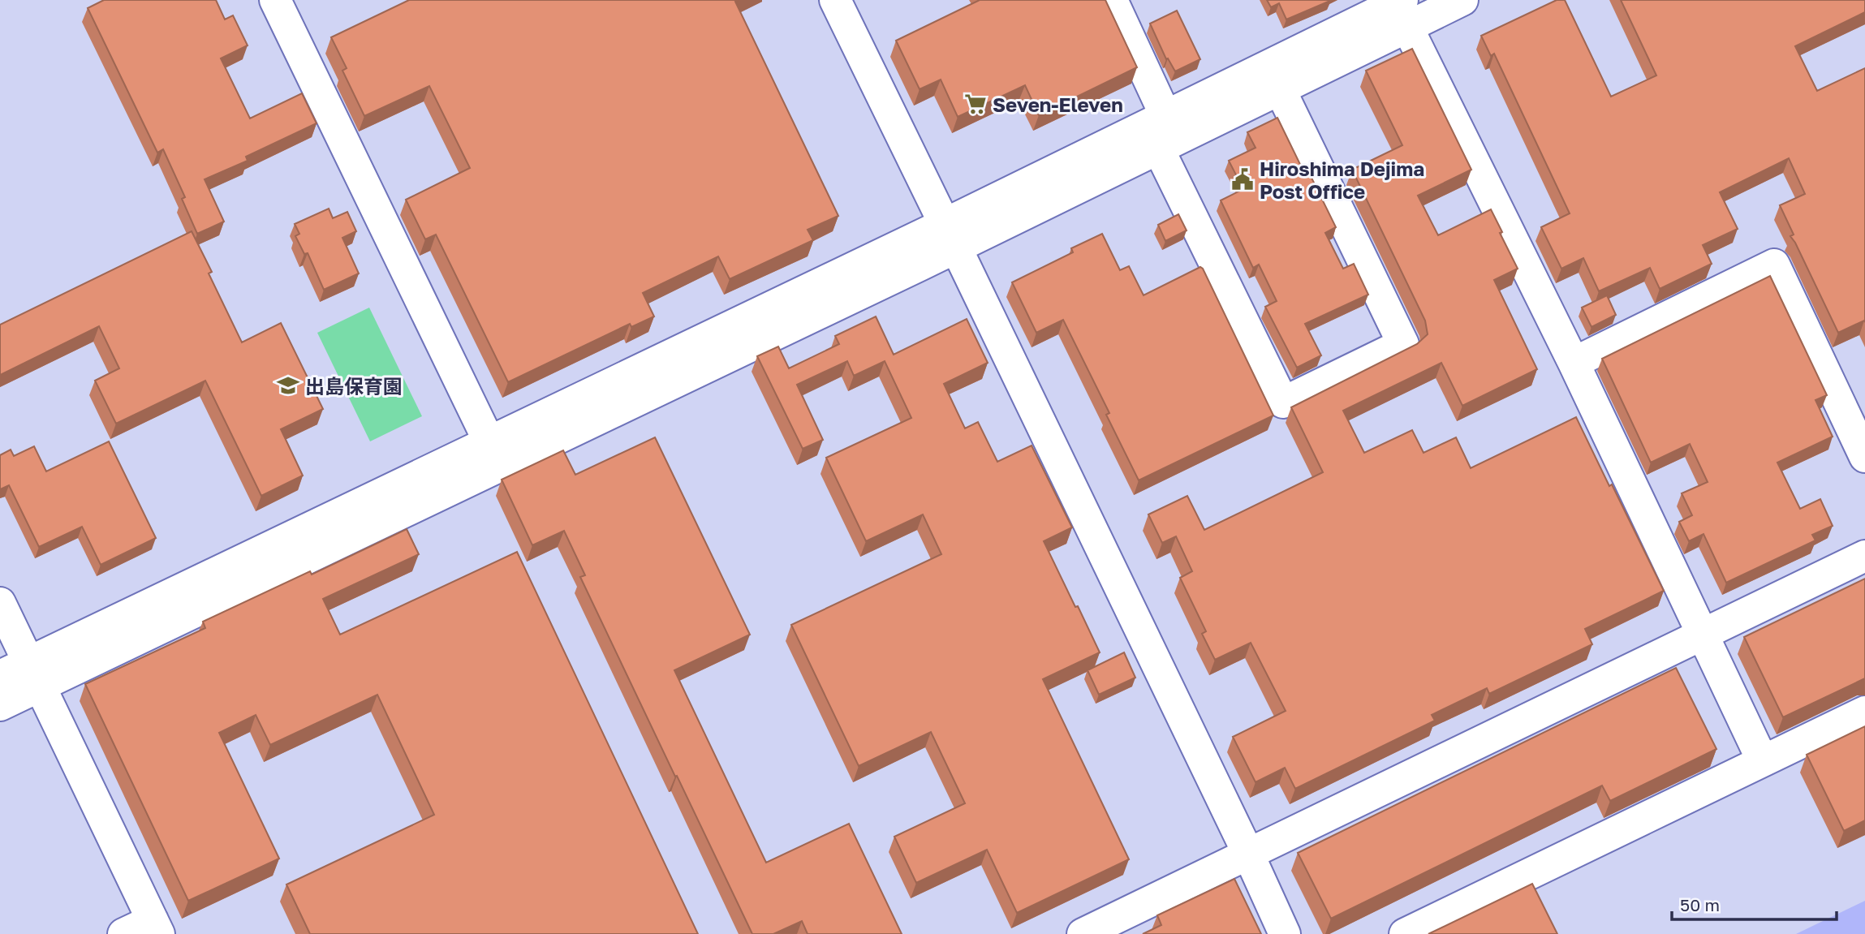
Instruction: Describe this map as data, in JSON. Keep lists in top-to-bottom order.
{
  "places": {
    "supermarket": ["Seven-Eleven"],
    "public building": ["Hiroshima Dejima Post Office"],
    "school or university": ["出島保育園"]
  },
  "scale_bar": "50 m"
}
